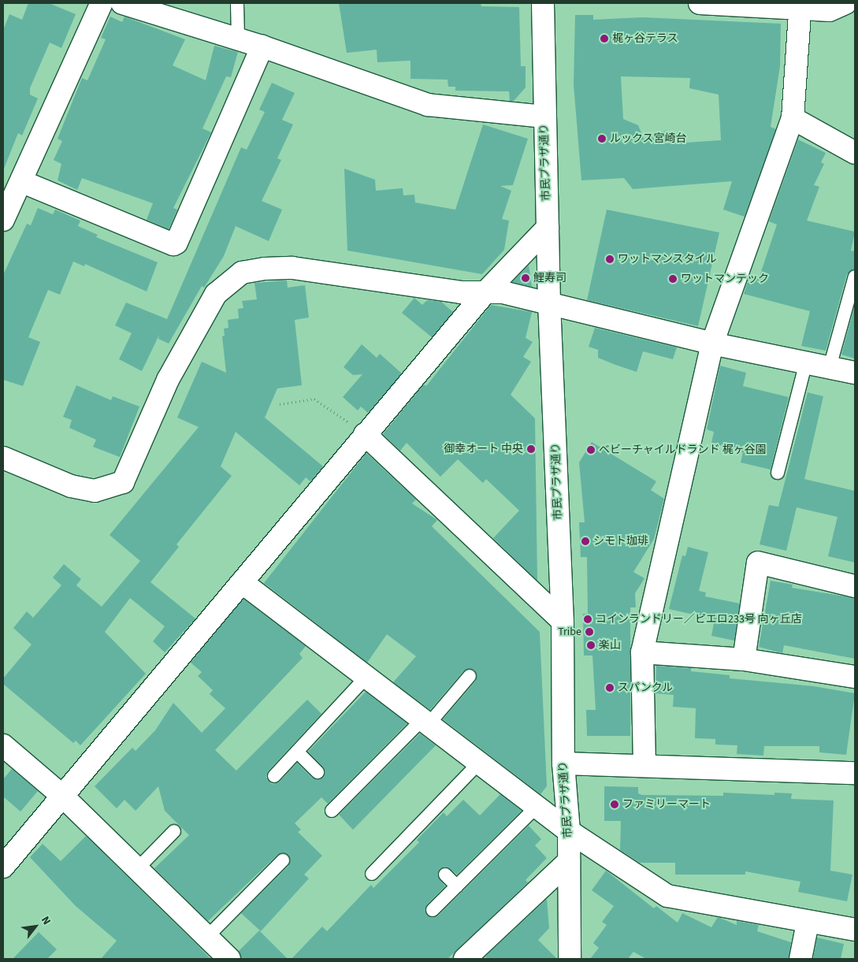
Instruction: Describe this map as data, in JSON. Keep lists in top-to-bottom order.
{
  "streets": {
    "street": ["市民プラザ通り"]
  },
  "places": [
    "梶ヶ谷テラス",
    "ルックス宮崎台",
    "ワットマンスタイル",
    "鯉寿司",
    "ワットマンテック",
    "御幸オート 中央",
    "ベビーチャイルドランド 梶ヶ谷園",
    "シモト珈琲",
    "コインランドリー／ピエロ233号 向ヶ丘店",
    "Tribe",
    "楽山",
    "スパンクル",
    "ファミリーマート"
  ],
  "north": "top right"
}
